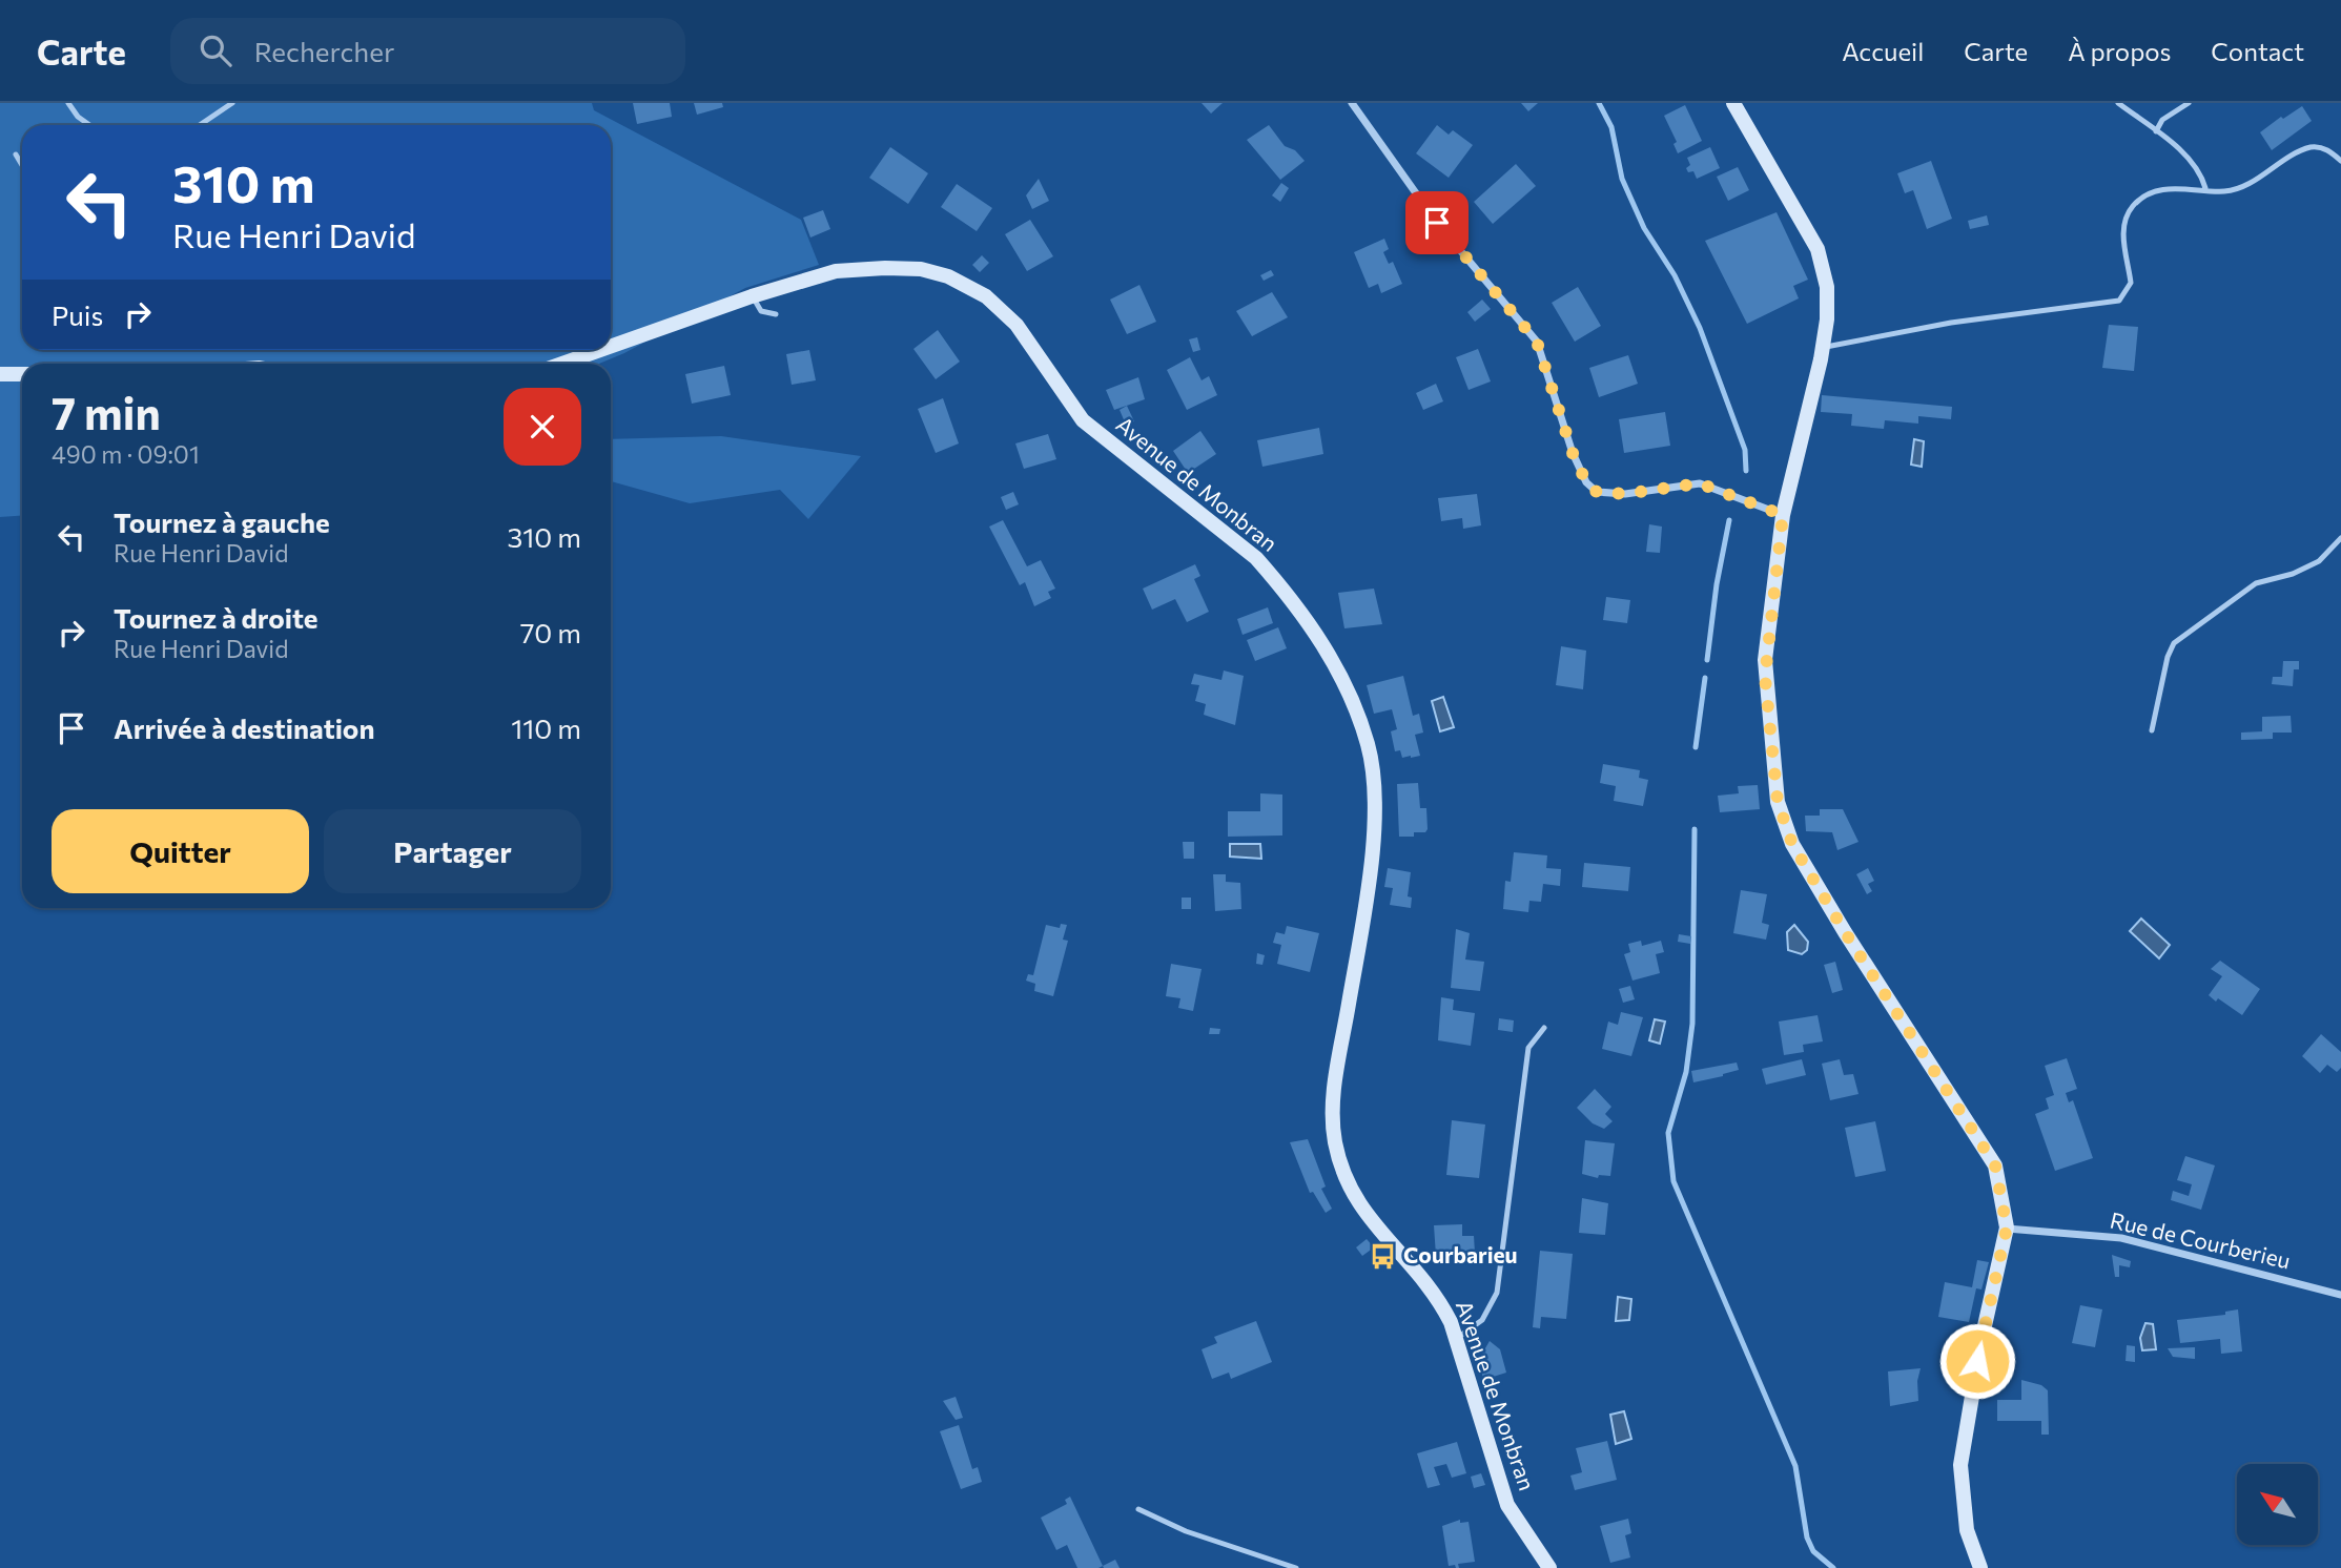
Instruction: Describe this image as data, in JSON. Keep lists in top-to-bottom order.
{
  "streets": {
    "street": ["Avenue de Monbran", "Rue de Courberieu"]
  },
  "places": {
    "bus stop": ["Courbarieu"]
  },
  "north": "top left",
  "page": {
    "header": "Carte",
    "search": "Rechercher",
    "nav": [
      "Accueil",
      "Carte",
      "À propos",
      "Contact"
    ],
    "turn": ["310 m", "Rue Henri David"],
    "then": "Puis",
    "heading": ["7 min", "490 m · 09:01"],
    "list": [
      {
        "name": "Tournez à gauche",
        "note": "Rue Henri David",
        "value": "310 m"
      },
      {
        "name": "Tournez à droite",
        "note": "Rue Henri David",
        "value": "70 m"
      },
      {
        "name": "Arrivée à destination",
        "value": "110 m"
      }
    ],
    "buttons": ["Quitter", "Partager"]
  }
}
